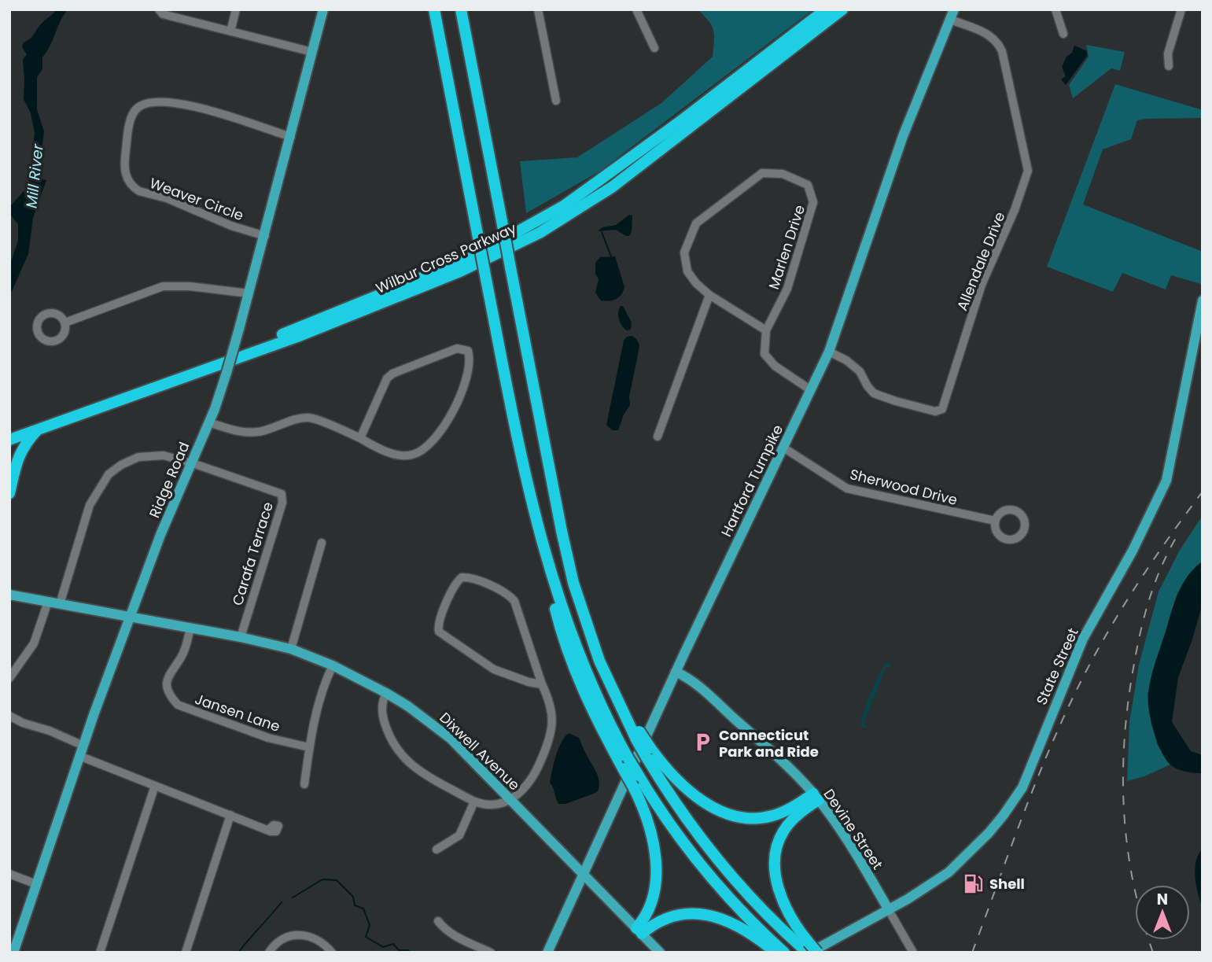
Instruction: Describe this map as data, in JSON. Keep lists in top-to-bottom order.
{
  "streets": {
    "highway": ["Wilbur Cross Parkway"],
    "main road": [
      "Ridge Road",
      "Hartford Turnpike",
      "State Street",
      "Dixwell Avenue",
      "Devine Street"
    ],
    "street": [
      "Weaver Circle",
      "Marlen Drive",
      "Allendale Drive",
      "Sherwood Drive",
      "Carafa Terrace",
      "Jansen Lane"
    ]
  },
  "crossings": [
    ["Weaver Circle", "Ridge Road"],
    ["Marlen Drive", "Hartford Turnpike"],
    ["Allendale Drive", "Hartford Turnpike"],
    ["Ridge Road", "Carafa Terrace"],
    ["Ridge Road", "Dixwell Avenue"],
    ["Hartford Turnpike", "Sherwood Drive"],
    ["Hartford Turnpike", "Dixwell Avenue"],
    ["Hartford Turnpike", "Devine Street"],
    ["Carafa Terrace", "Dixwell Avenue"],
    ["State Street", "Devine Street"],
    ["Jansen Lane", "Dixwell Avenue"]
  ],
  "water": ["Mill River"],
  "places": {
    "parking": ["Connecticut Park and Ride"],
    "fuel station": ["Shell"]
  },
  "north": "top"
}
